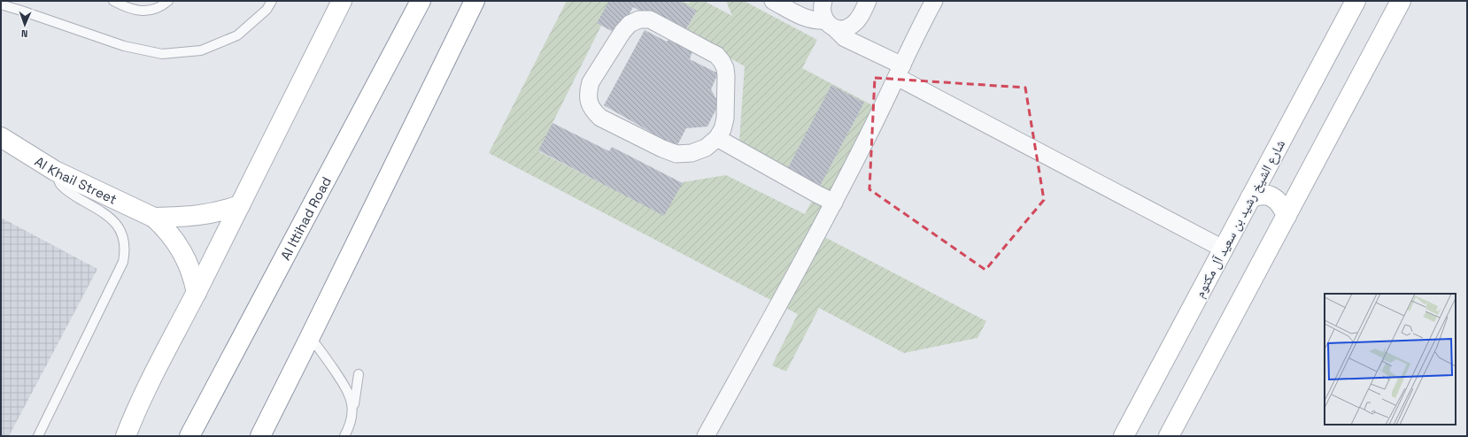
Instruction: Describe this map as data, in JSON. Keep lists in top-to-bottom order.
{
  "streets": {
    "main road": ["Al Khail Street", "Al Ittihad Road", "شارع الشيخ رشيد بن سعيد آل مكتوم"]
  },
  "north": "bottom"
}
